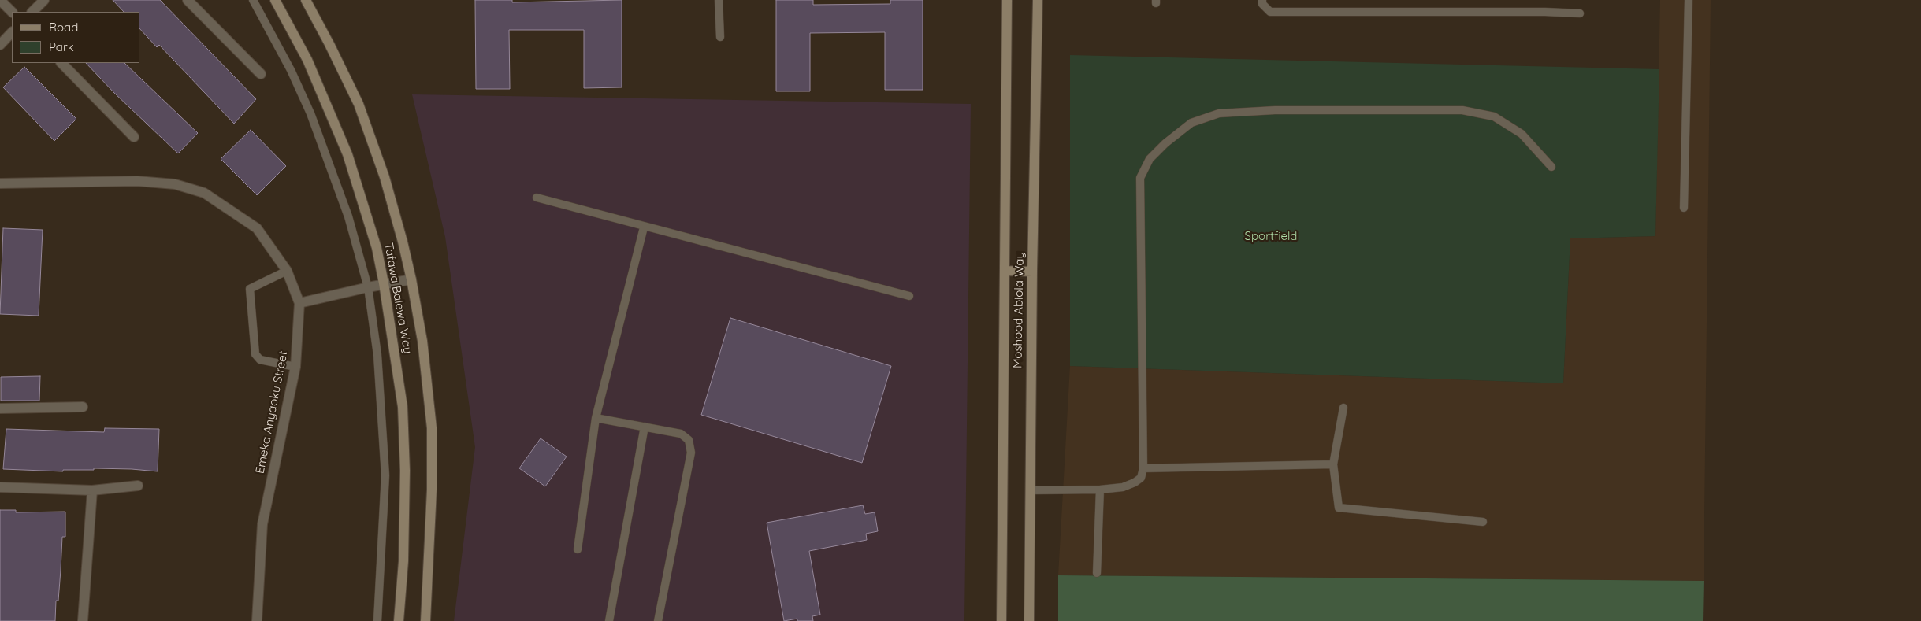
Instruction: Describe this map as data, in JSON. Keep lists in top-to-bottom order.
{
  "streets": {
    "main road": ["Tafawa Balewa Way", "Moshood Abiola Way"],
    "street": ["Emeka Anyaoku Street"]
  },
  "parks": ["Sportfield"],
  "legend": ["Road", "Park"]
}
